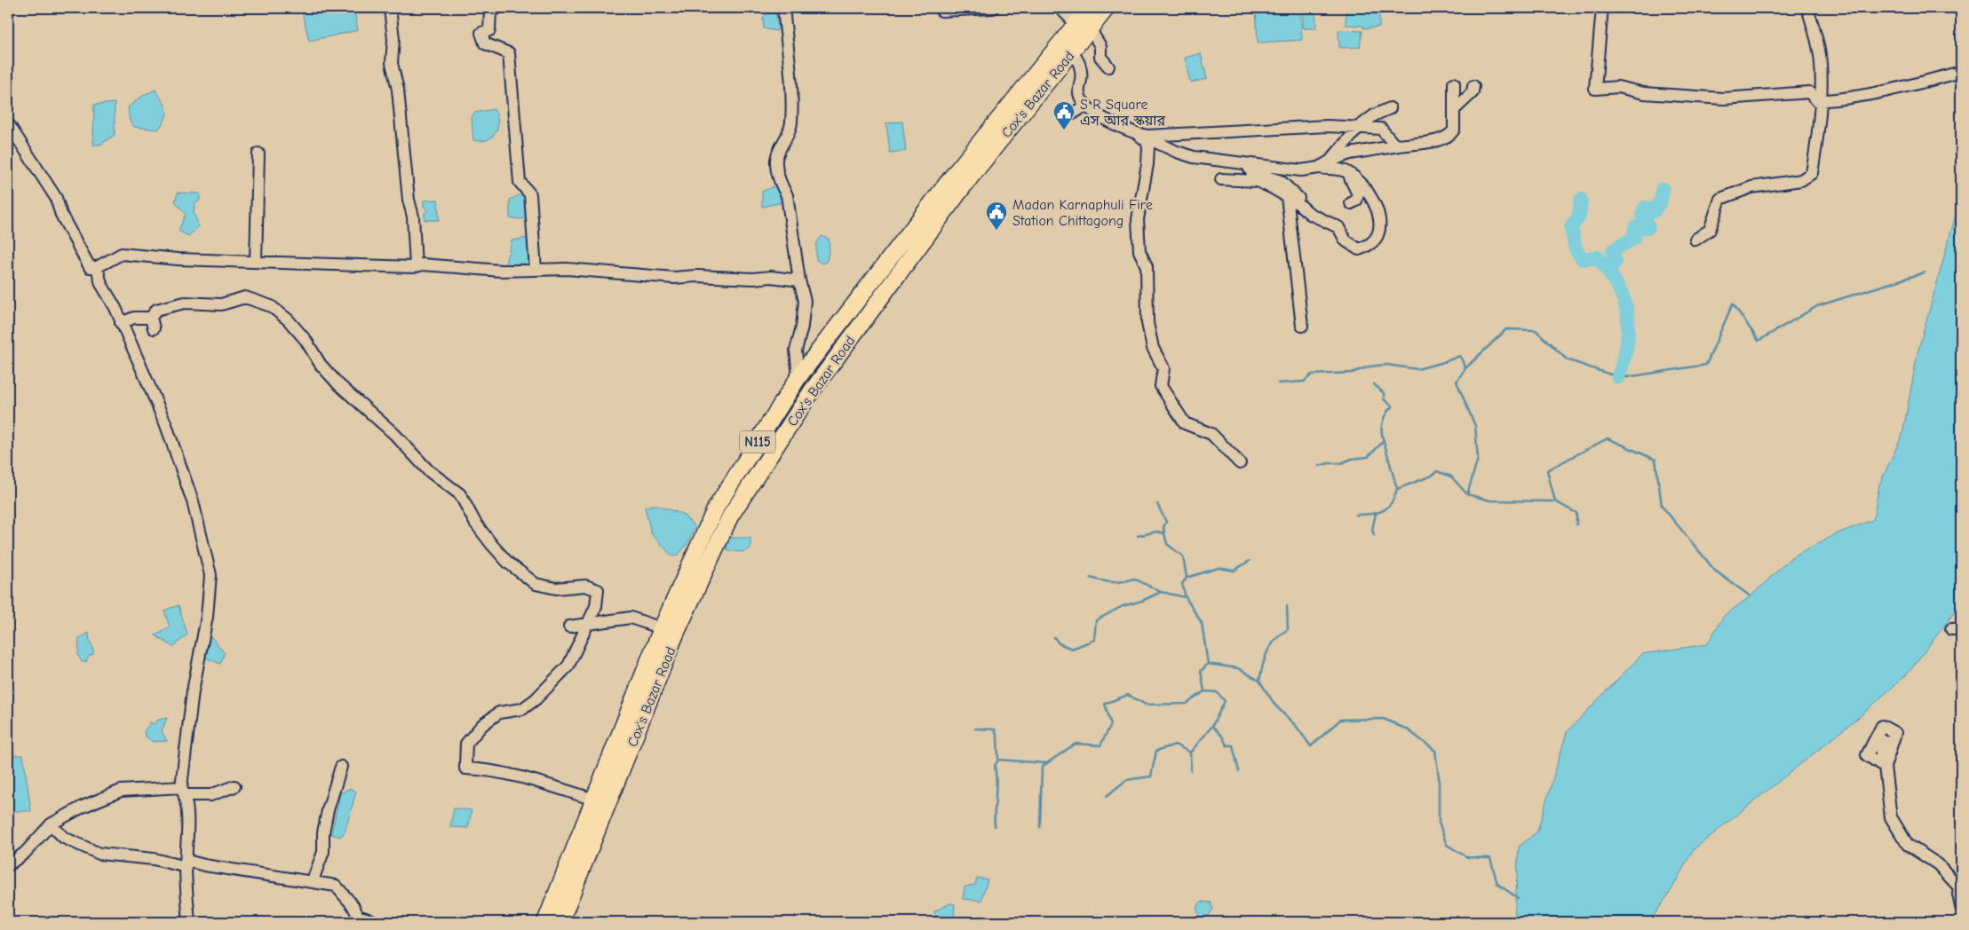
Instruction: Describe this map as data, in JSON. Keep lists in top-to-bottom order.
{
  "streets": {
    "highway": ["Cox's Bazar Road", "N115"]
  },
  "places": {
    "public building": ["S R Square এস আর স্কয়ার", "Madan Karnaphuli Fire Station Chittagong"]
  }
}
